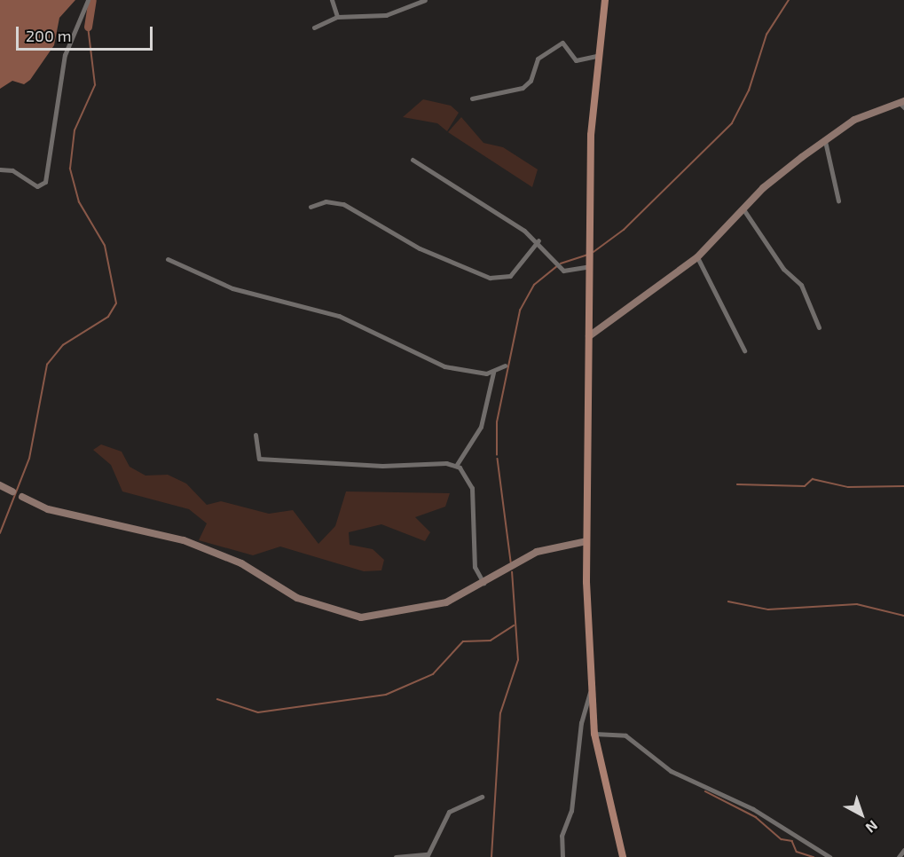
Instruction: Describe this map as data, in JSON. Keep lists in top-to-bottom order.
{
  "scale_bar": "200 m",
  "north": "bottom right"
}
